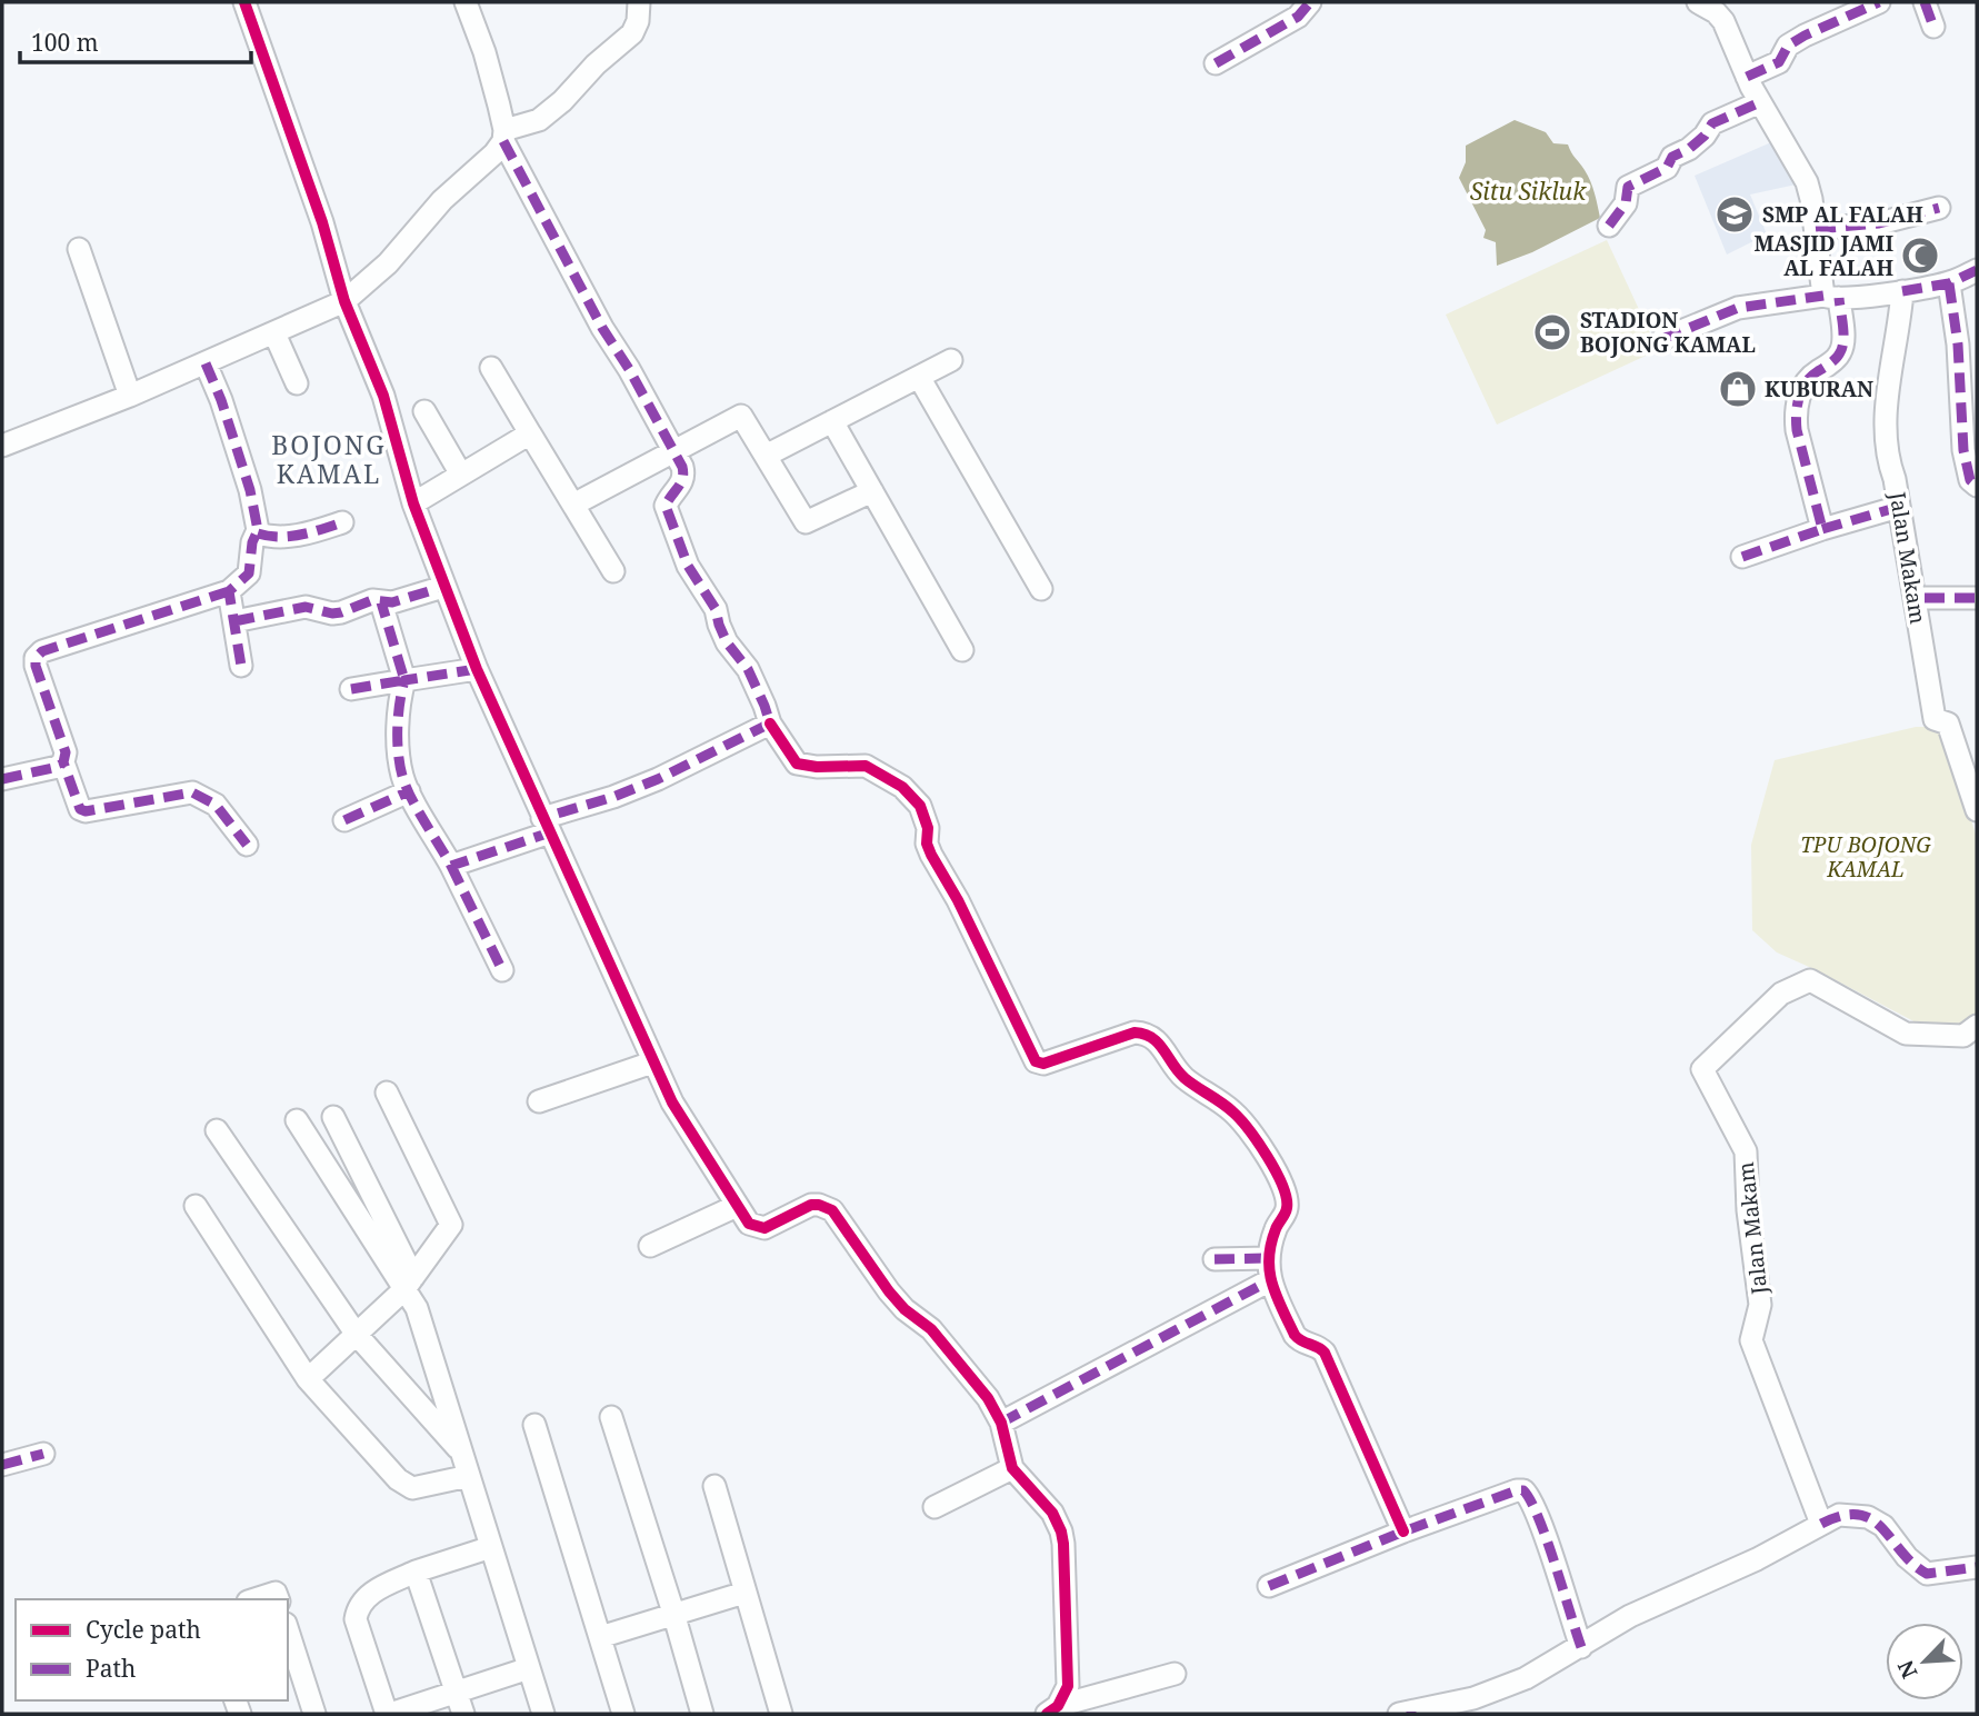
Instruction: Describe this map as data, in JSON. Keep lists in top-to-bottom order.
{
  "streets": {
    "street": ["Jalan Makam"]
  },
  "districts": ["BOJONG KAMAL"],
  "water": ["Situ Sikluk"],
  "parks": ["TPU BOJONG KAMAL"],
  "places": {
    "school or university": ["SMP AL FALAH"],
    "mosque": ["MASJID JAMI AL FALAH"],
    "sports": ["STADION BOJONG KAMAL"],
    "shop": ["KUBURAN"]
  },
  "legend": ["Cycle path", "Path"],
  "scale_bar": "100 m",
  "north": "bottom left"
}
